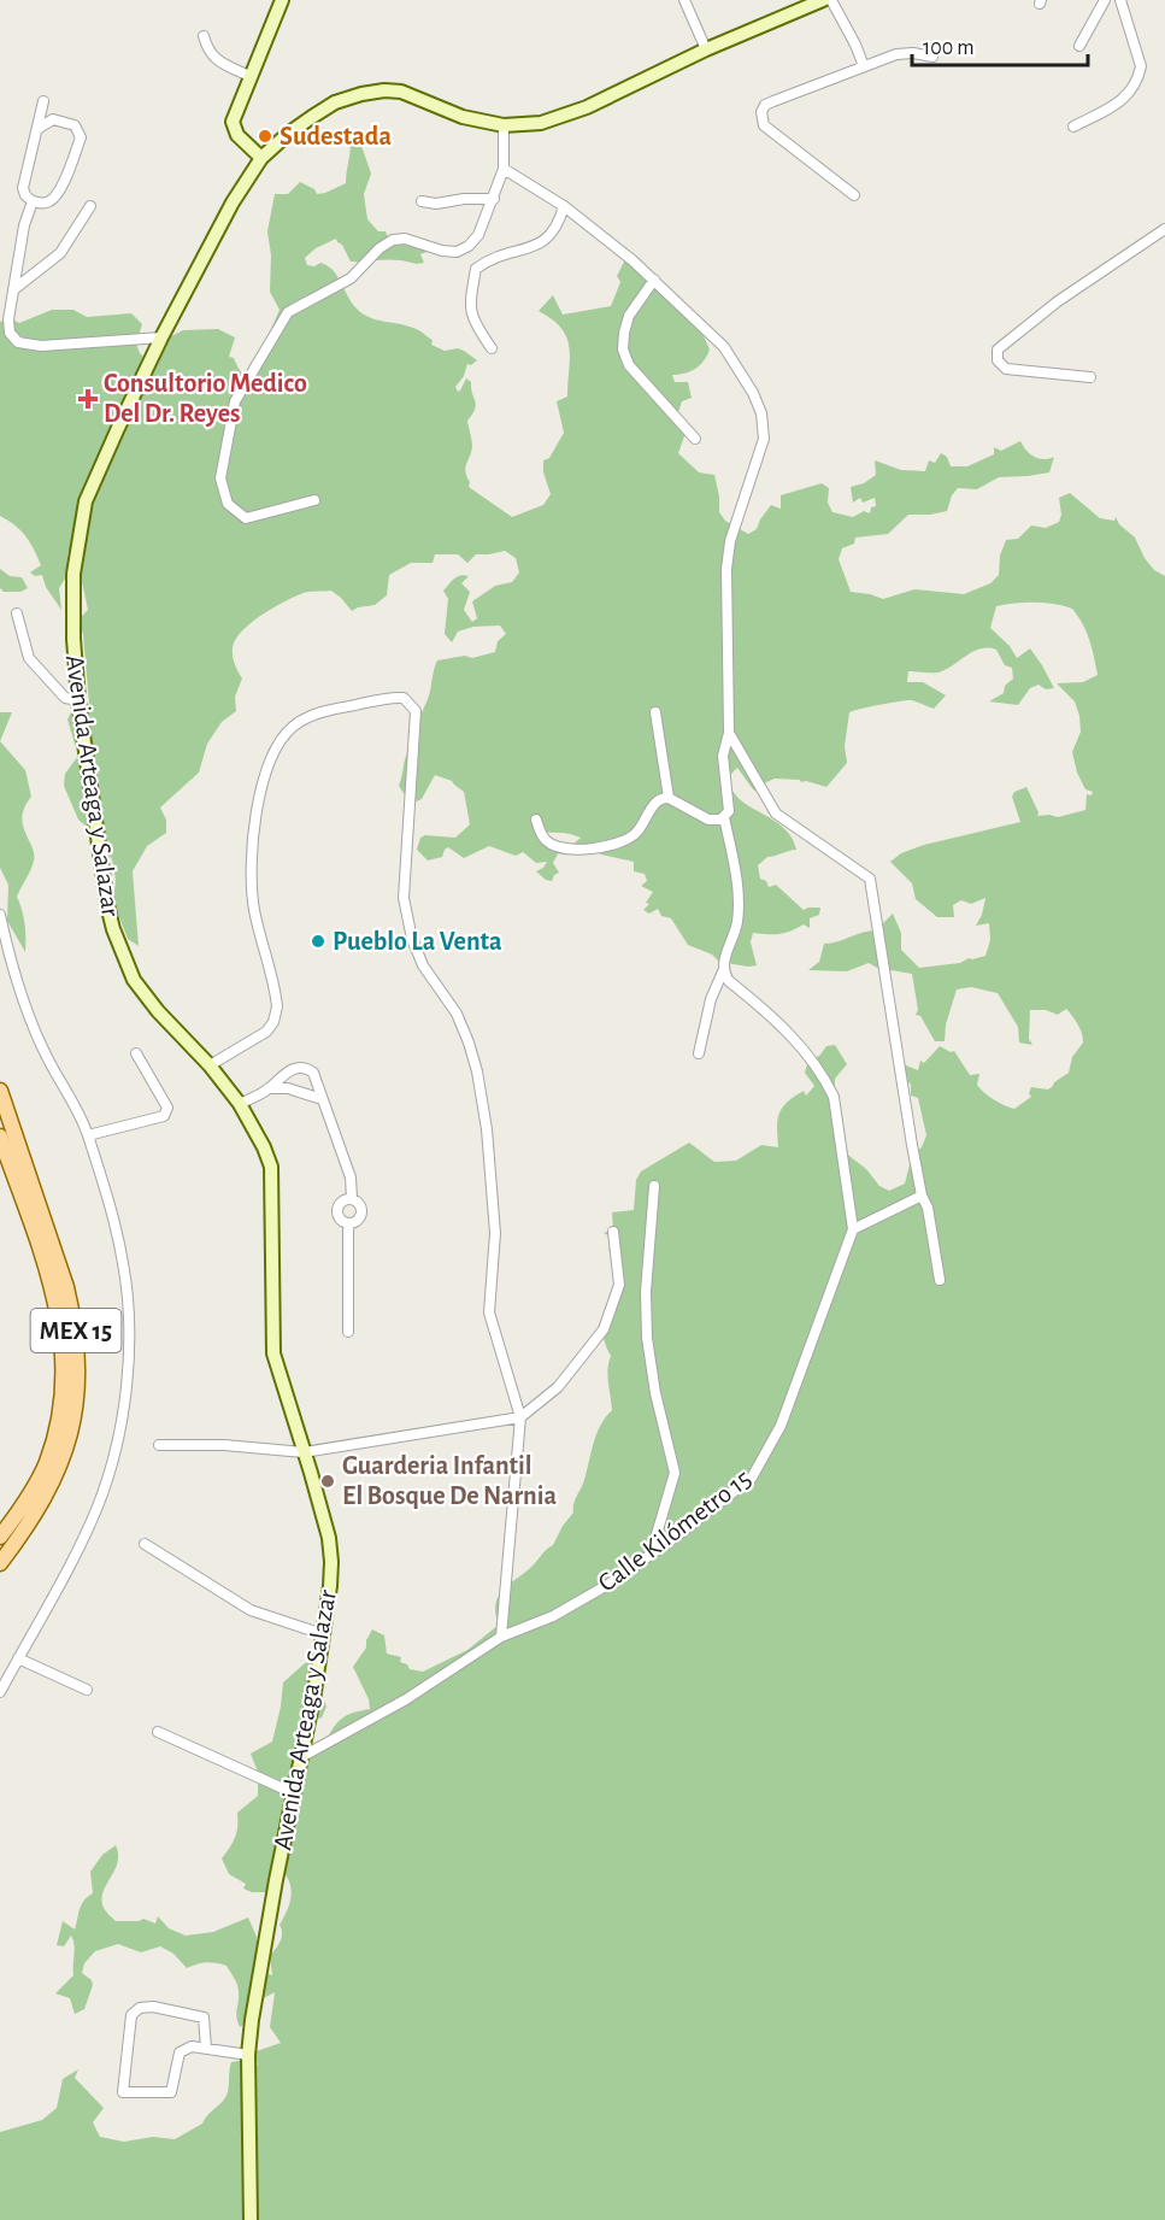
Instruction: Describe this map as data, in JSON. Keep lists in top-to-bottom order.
{
  "streets": {
    "main road": ["MEX 15"],
    "street": ["Avenida Arteaga y Salazar", "Calle Kilómetro 15"]
  },
  "crossings": [
    ["Avenida Arteaga y Salazar", "Calle Kilómetro 15"]
  ],
  "places": {
    "other": ["Sudestada", "Pueblo La Venta", "Guarderia Infantil El Bosque De Narnia"],
    "health": ["Consultorio Medico Del Dr. Reyes"]
  },
  "scale_bar": "100 m"
}
